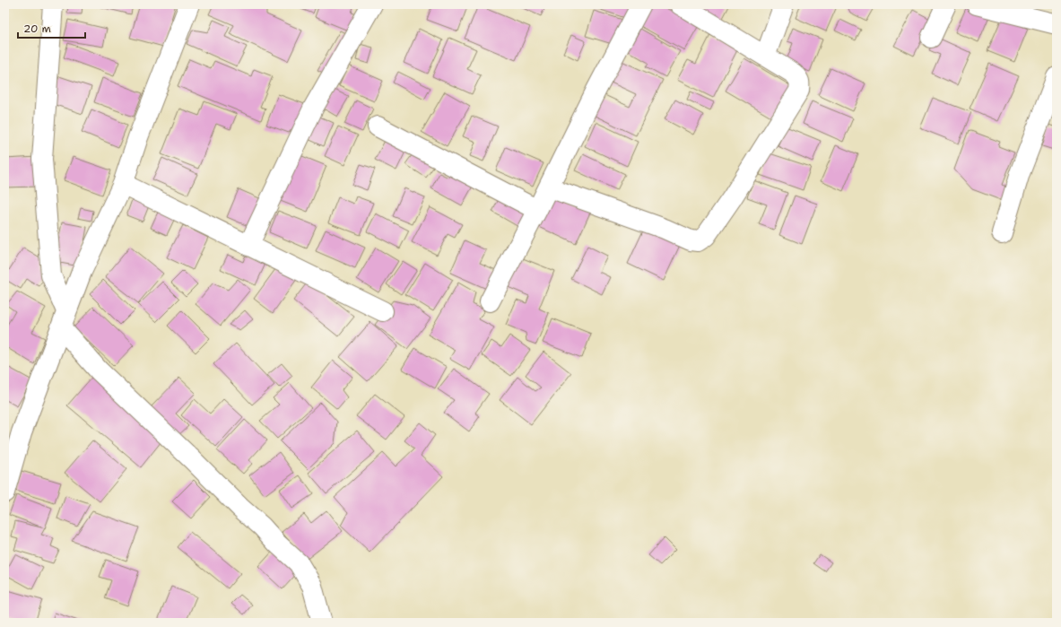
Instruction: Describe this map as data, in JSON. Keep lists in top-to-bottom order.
{
  "scale_bar": "20 m"
}
